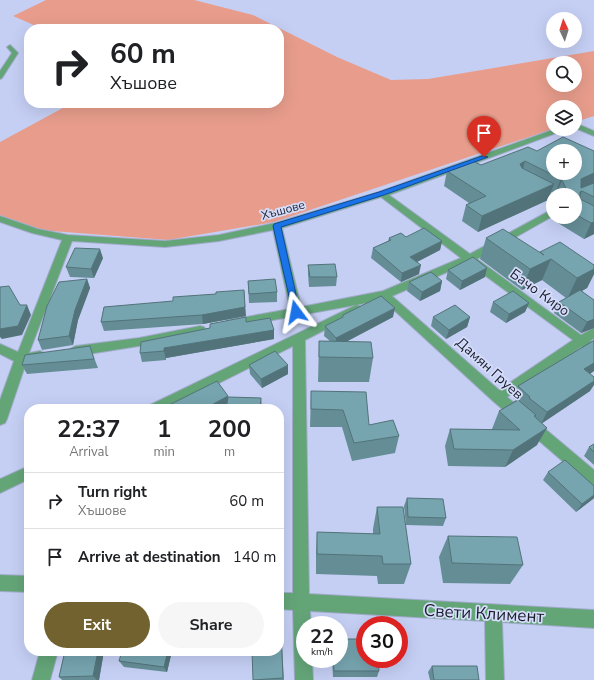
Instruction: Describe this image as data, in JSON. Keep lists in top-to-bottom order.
{
  "streets": {
    "street": [
      "Хъшове",
      "Бачо Киро",
      "Дамян Груев",
      "Свети Климент"
    ]
  },
  "crossings": [
    ["Хъшове", "Бачо Киро"]
  ],
  "north": "top",
  "page": {
    "map_buttons": ["+", "−"],
    "turn": ["60 m", "Хъшове"],
    "eta": [
      "22:37",
      "Arrival",
      "1",
      "min",
      "200",
      "m"
    ],
    "list": [
      {
        "name": "Turn right",
        "note": "Хъшове",
        "value": "60 m"
      },
      {
        "name": "Arrive at destination",
        "value": "140 m"
      }
    ],
    "buttons": ["Exit", "Share"],
    "speed": "22 km/h",
    "limit": "30"
  }
}
